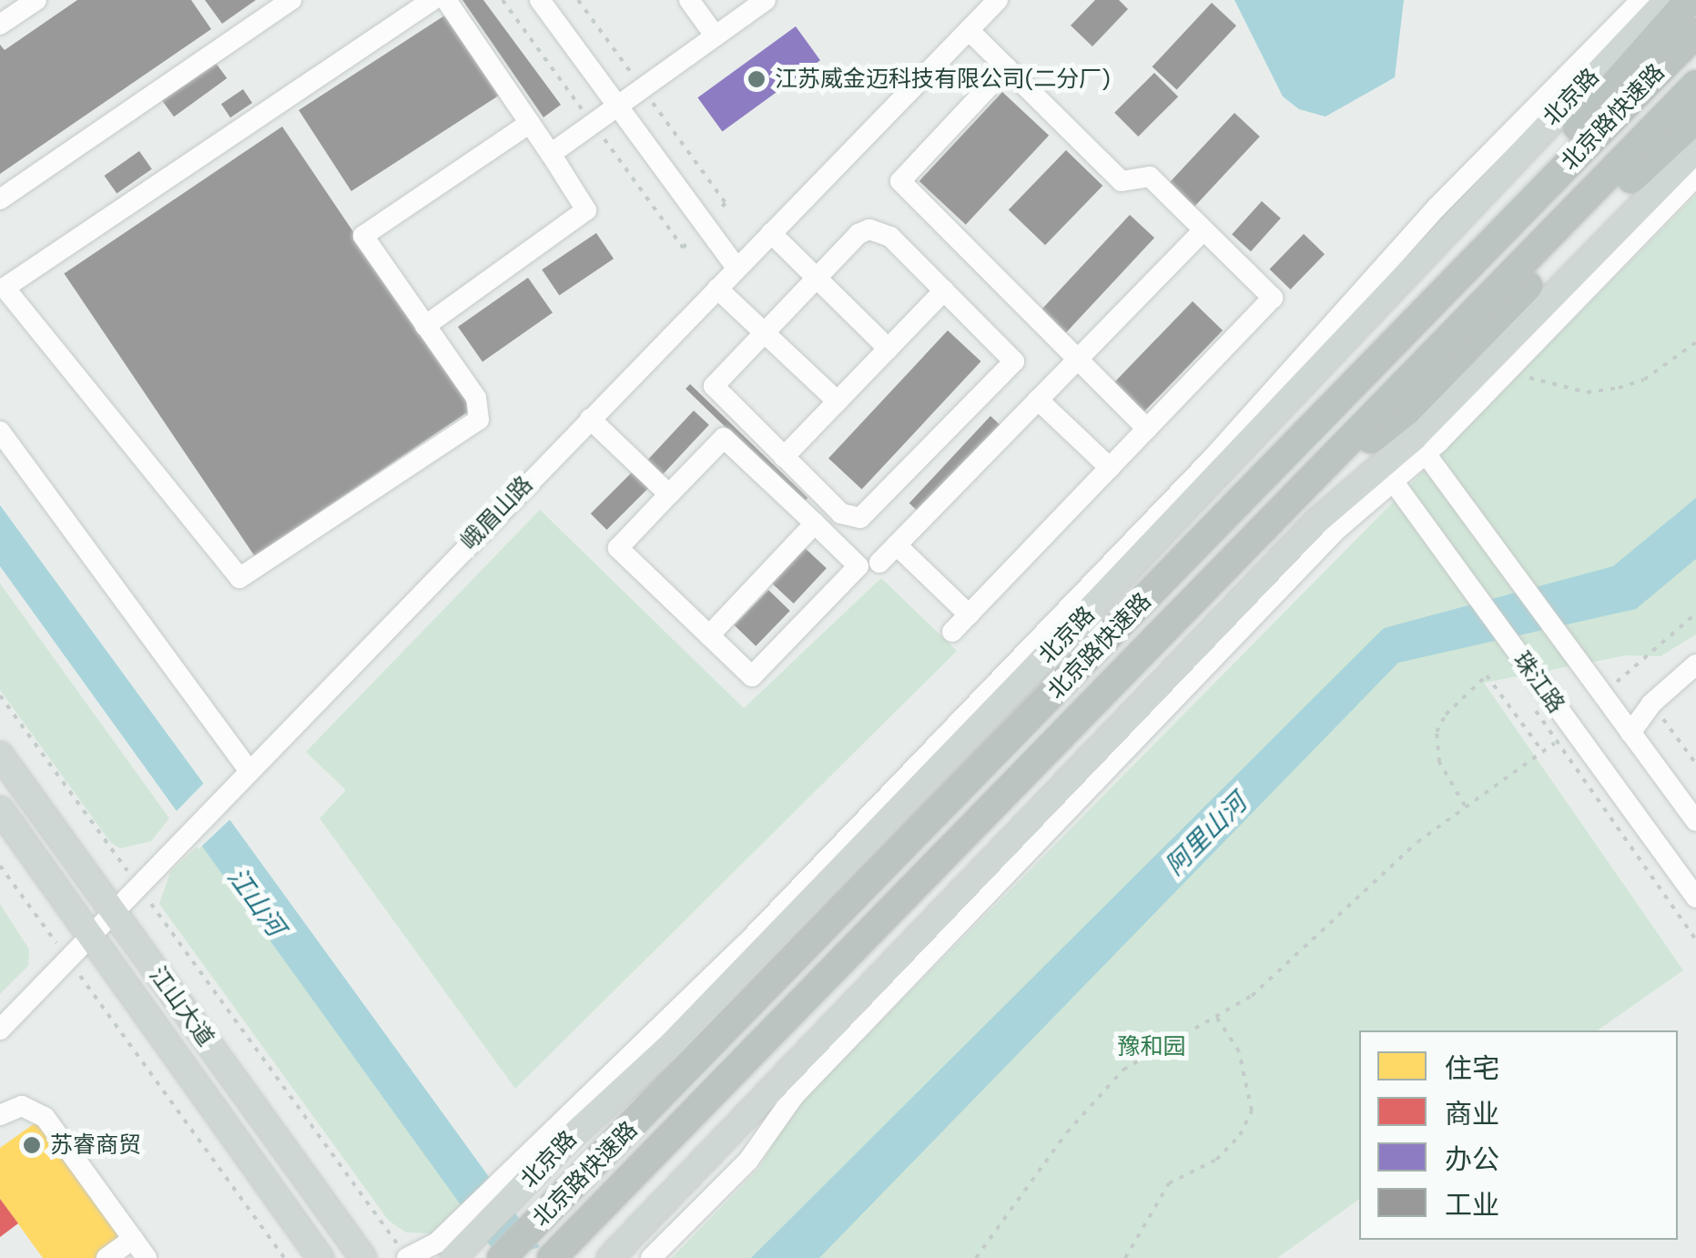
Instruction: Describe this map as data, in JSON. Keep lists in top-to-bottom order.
{
  "streets": {
    "highway": ["北京路快速路"],
    "main road": ["北京路", "江山大道"],
    "street": ["峨眉山路", "珠江路"]
  },
  "crossings": [
    ["峨眉山路", "江山大道"]
  ],
  "water": ["阿里山河", "江山河"],
  "parks": ["豫和园"],
  "places": ["江苏威金迈科技有限公司(二分厂)", "苏睿商贸"],
  "legend": [
    "住宅",
    "商业",
    "办公",
    "工业"
  ]
}
